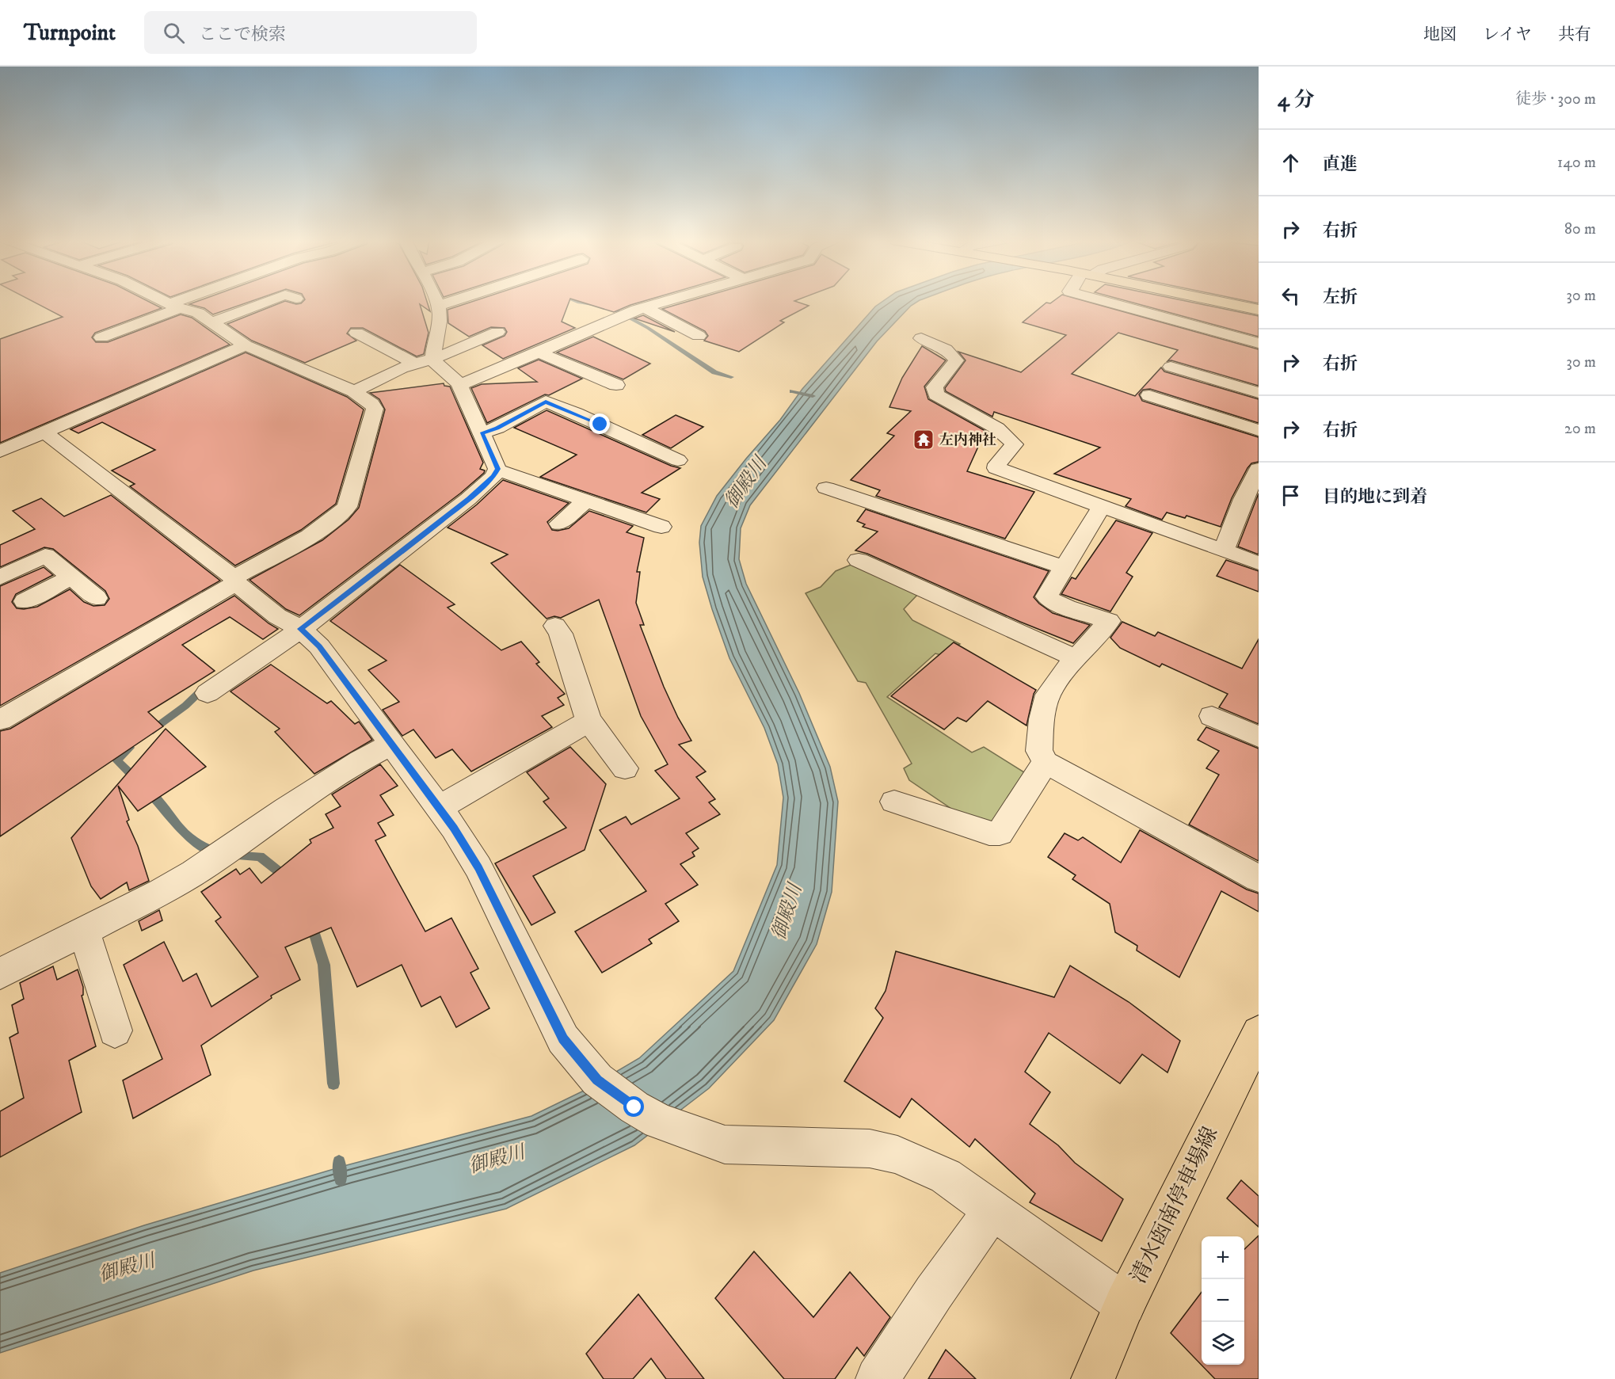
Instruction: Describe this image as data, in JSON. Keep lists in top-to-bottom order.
{
  "streets": {
    "main road": ["清水函南停車場線"]
  },
  "water": ["御殿川"],
  "places": {
    "temple": ["左内神社"]
  },
  "page": {
    "header": "Turnpoint",
    "search": "ここで検索",
    "nav": ["地図", "レイヤ", "共有"],
    "heading": ["4 分", "徒歩 · 300 m"],
    "list": [
      ["直進", "140 m"],
      ["右折", "80 m"],
      ["左折", "30 m"],
      ["右折", "30 m"],
      ["右折", "20 m"],
      "目的地に到着"
    ],
    "map_buttons": ["+", "−"]
  }
}
